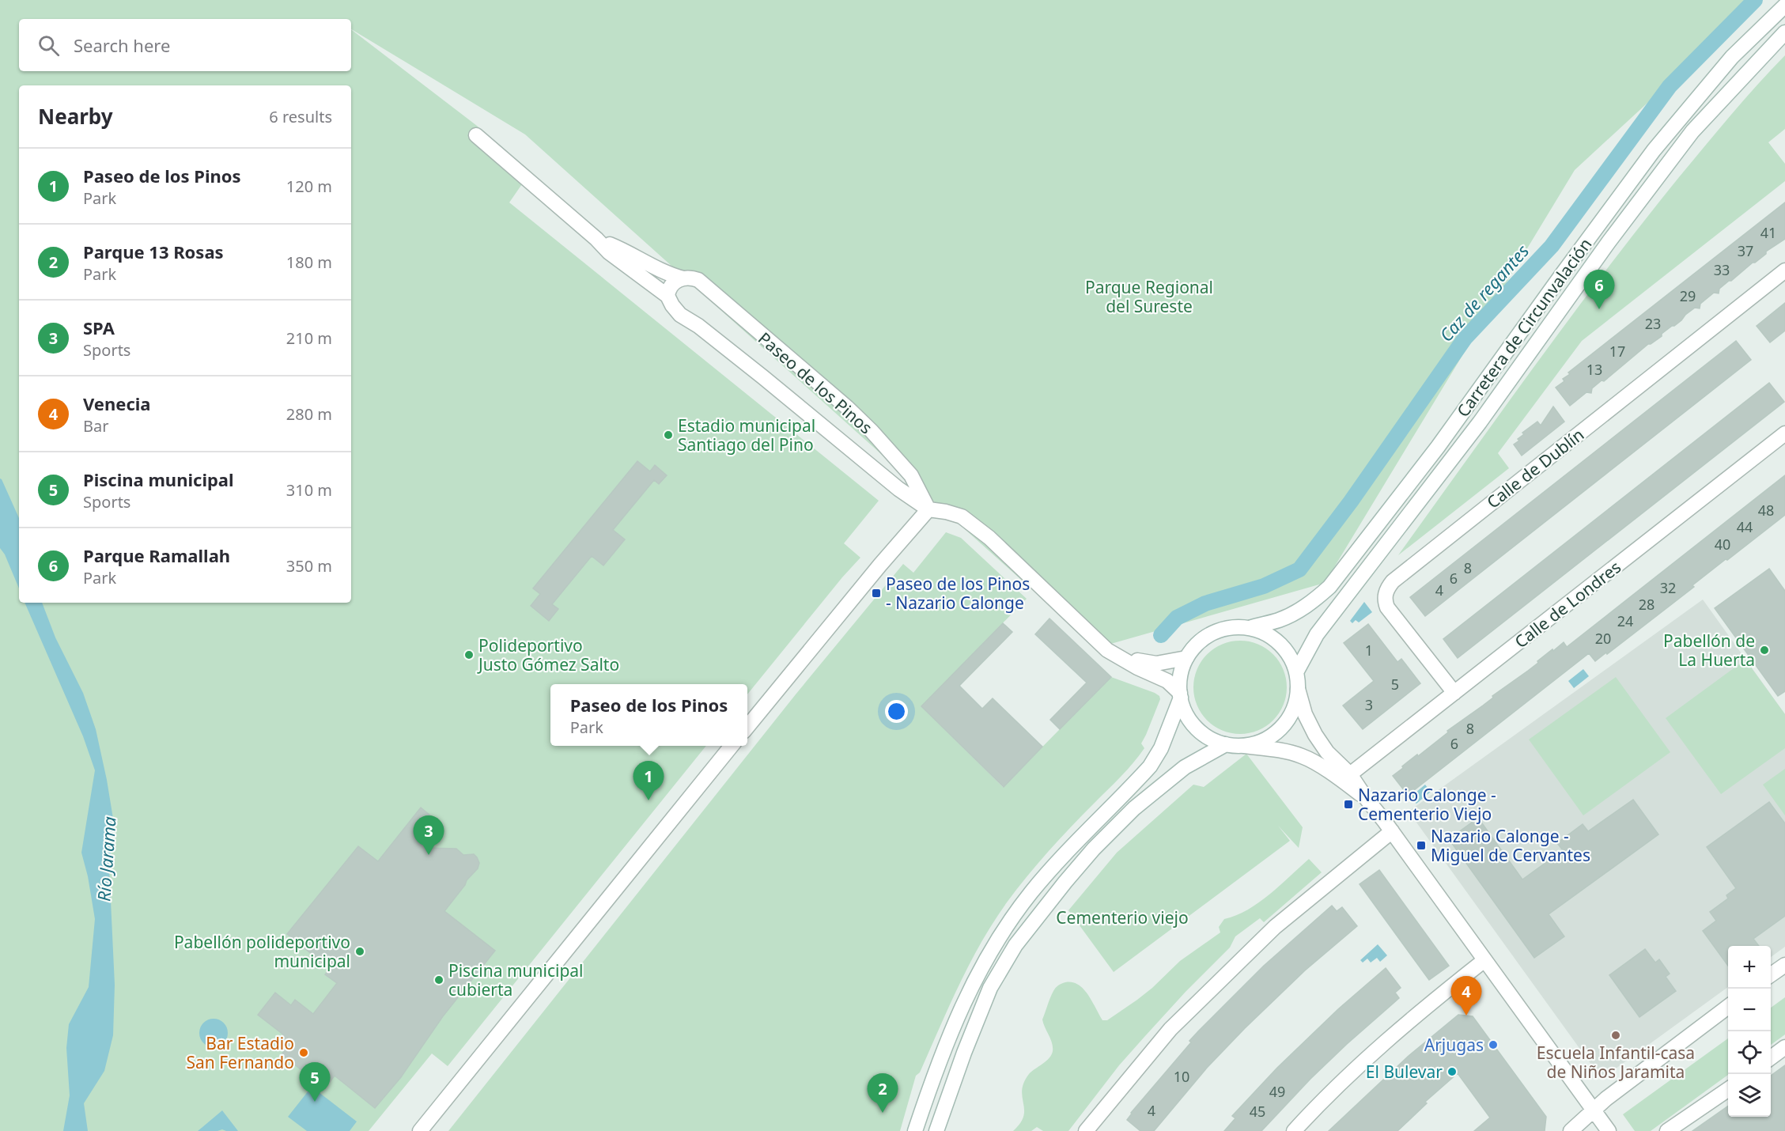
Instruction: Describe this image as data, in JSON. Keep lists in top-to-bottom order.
{
  "streets": {
    "street": [
      "Carretera de Circunvalación",
      "Paseo de los Pinos",
      "Calle de Dublín",
      "Calle de Londres"
    ]
  },
  "crossings": [
    ["Carretera de Circunvalación", "Paseo de los Pinos"],
    ["Calle de Dublín", "Calle de Londres"]
  ],
  "water": ["Caz de regantes", "Río Jarama"],
  "parks": ["Parque Regional del Sureste", "Cementerio viejo"],
  "places": {
    "other": [
      "Estadio municipal Santiago del Pino",
      "Pabellón de La Huerta",
      "Polideportivo Justo Gómez Salto",
      "Pabellón polideportivo municipal",
      "Piscina municipal cubierta",
      "Escuela Infantil-casa de Niños Jaramita",
      "Arjugas",
      "Bar Estadio San Fernando",
      "El Bulevar"
    ],
    "transit": ["Paseo de los Pinos - Nazario Calonge", "Nazario Calonge - Cementerio Viejo", "Nazario Calonge - Miguel de Cervantes"]
  },
  "house_numbers": [
    "41",
    "37",
    "33",
    "29",
    "23",
    "17",
    "13",
    "48",
    "44",
    "40",
    "8",
    "6",
    "32",
    "4",
    "28",
    "24",
    "20",
    "1",
    "5",
    "3",
    "8",
    "6",
    "10",
    "49",
    "4",
    "45"
  ],
  "page": {
    "search": "Search here",
    "heading": ["Nearby", "6 results"],
    "list": [
      {
        "mark": "1",
        "name": "Paseo de los Pinos",
        "note": "Park",
        "value": "120 m"
      },
      {
        "mark": "2",
        "name": "Parque 13 Rosas",
        "note": "Park",
        "value": "180 m"
      },
      {
        "mark": "3",
        "name": "SPA",
        "note": "Sports",
        "value": "210 m"
      },
      {
        "mark": "4",
        "name": "Venecia",
        "note": "Bar",
        "value": "280 m"
      },
      {
        "mark": "5",
        "name": "Piscina municipal",
        "note": "Sports",
        "value": "310 m"
      },
      {
        "mark": "6",
        "name": "Parque Ramallah",
        "note": "Park",
        "value": "350 m"
      }
    ],
    "pins": [
      "6",
      "1",
      "3",
      "4",
      "5",
      "2"
    ],
    "popup": ["Paseo de los Pinos", "Park"],
    "map_buttons": ["+", "−"]
  }
}
